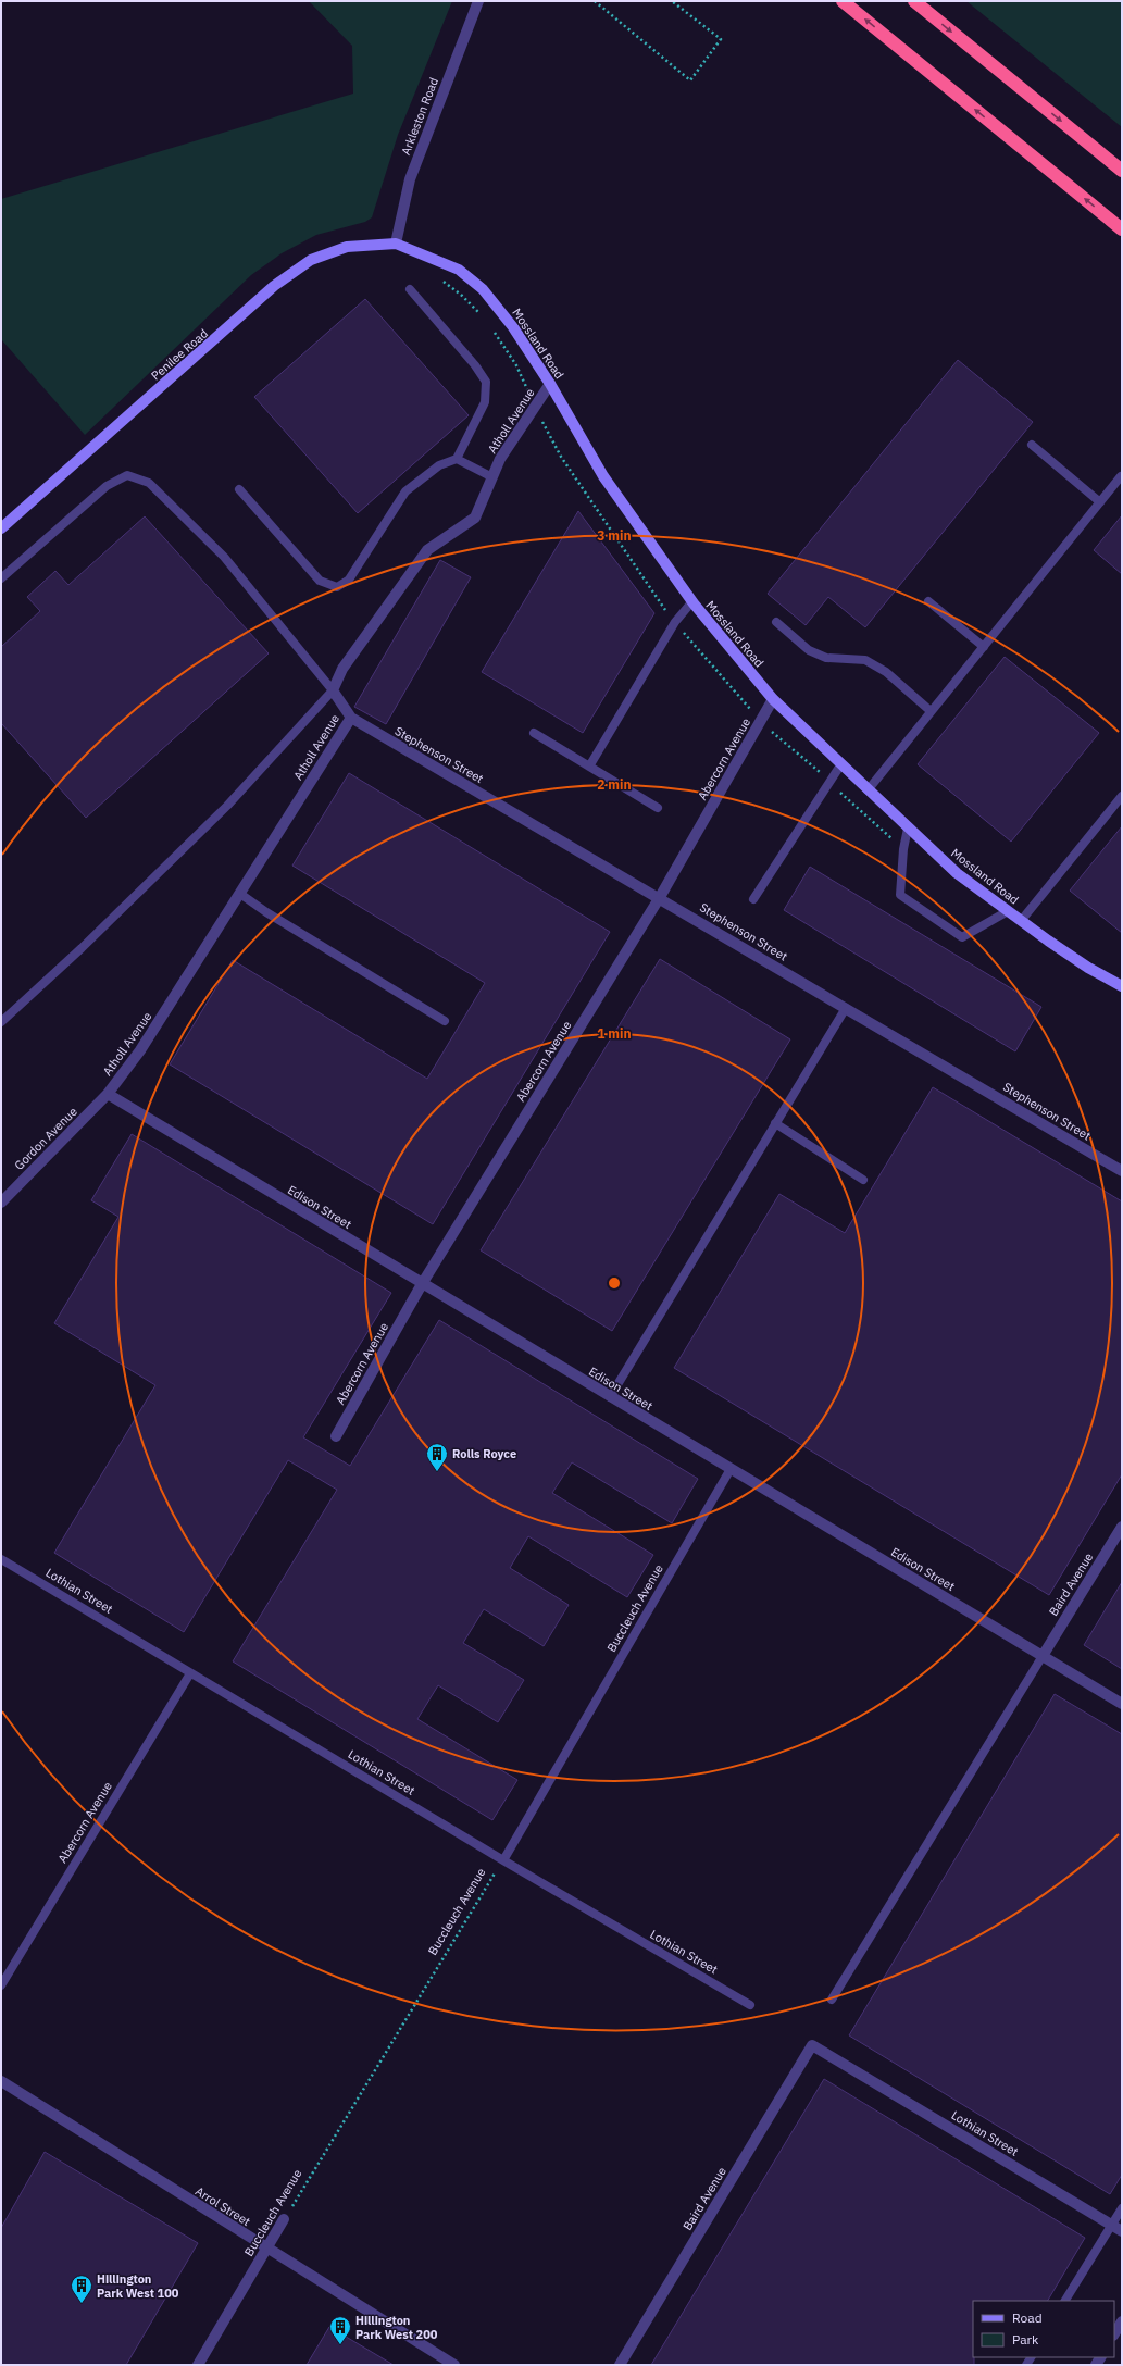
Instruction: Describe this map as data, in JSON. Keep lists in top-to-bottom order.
{
  "streets": {
    "street": [
      "Arkleston Road",
      "Mossland Road",
      "Penilee Road",
      "Atholl Avenue",
      "Stephenson Street",
      "Abercorn Avenue",
      "Gordon Avenue",
      "Edison Street",
      "Baird Avenue",
      "Lothian Street",
      "Buccleuch Avenue",
      "Arrol Street"
    ]
  },
  "crossings": [
    ["Arkleston Road", "Mossland Road"],
    ["Arkleston Road", "Penilee Road"],
    ["Mossland Road", "Penilee Road"],
    ["Mossland Road", "Atholl Avenue"],
    ["Mossland Road", "Abercorn Avenue"],
    ["Atholl Avenue", "Stephenson Street"],
    ["Atholl Avenue", "Gordon Avenue"],
    ["Atholl Avenue", "Edison Street"],
    ["Stephenson Street", "Abercorn Avenue"],
    ["Abercorn Avenue", "Edison Street"],
    ["Abercorn Avenue", "Lothian Street"],
    ["Gordon Avenue", "Edison Street"],
    ["Edison Street", "Baird Avenue"],
    ["Edison Street", "Buccleuch Avenue"],
    ["Baird Avenue", "Lothian Street"],
    ["Lothian Street", "Buccleuch Avenue"],
    ["Buccleuch Avenue", "Arrol Street"]
  ],
  "places": {
    "building": ["Rolls Royce", "Hillington Park West 100", "Hillington Park West 200"]
  },
  "legend": ["Road", "Park"],
  "rings": ["3 min", "2 min", "1 min"]
}
